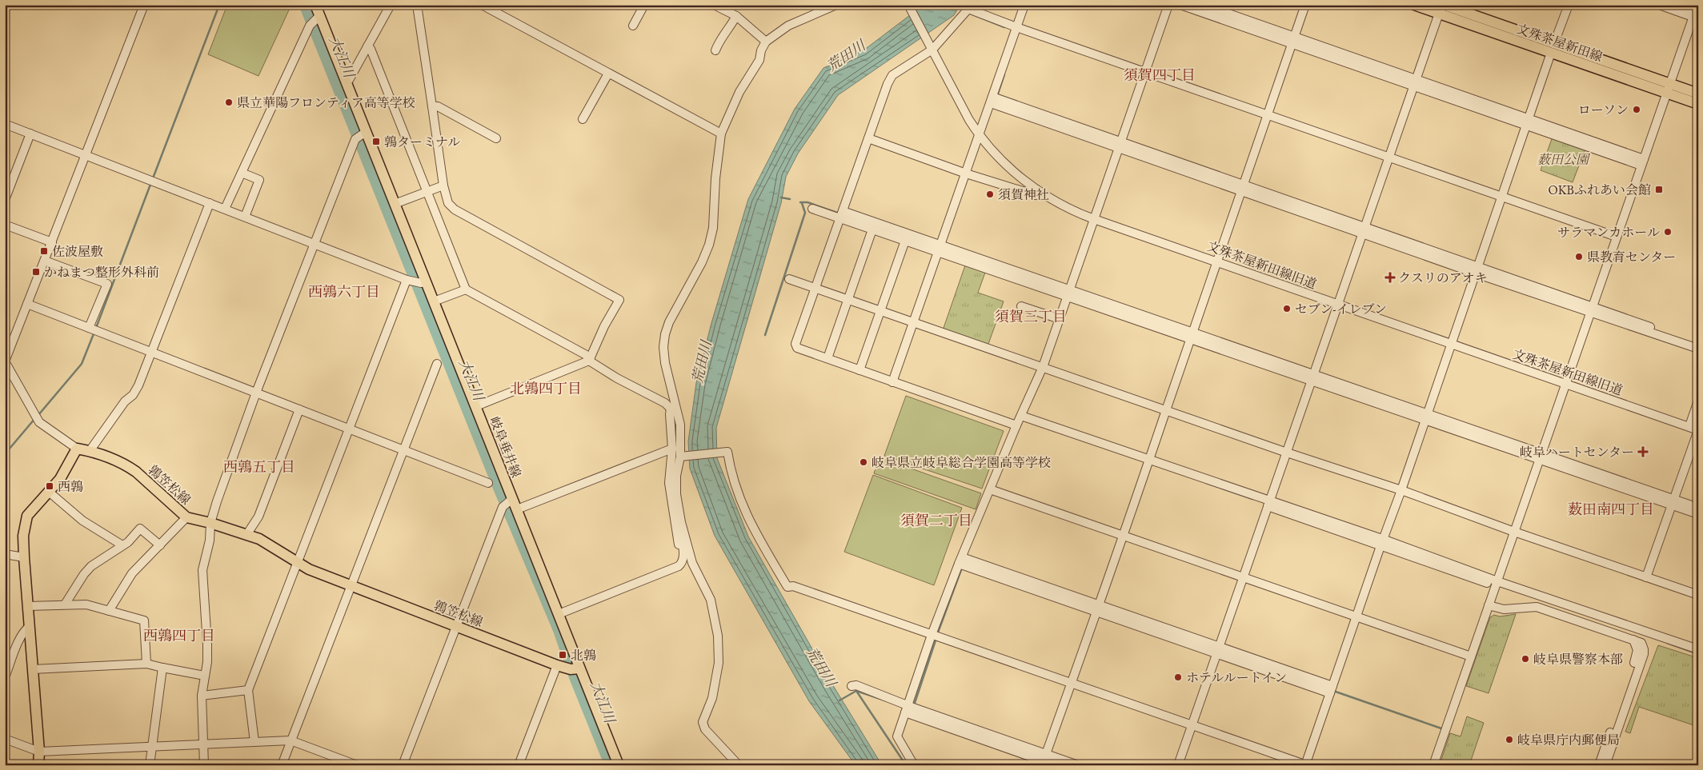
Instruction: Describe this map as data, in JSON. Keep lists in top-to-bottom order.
{
  "streets": {
    "main road": ["文殊茶屋新田線", "岐阜垂井線", "鶉笠松線"],
    "street": ["文殊茶屋新田線旧道"]
  },
  "crossings": [
    ["岐阜垂井線", "鶉笠松線"]
  ],
  "districts": [
    "須賀四丁目",
    "西鶉六丁目",
    "須賀三丁目",
    "北鶉四丁目",
    "西鶉五丁目",
    "薮田南四丁目",
    "須賀二丁目",
    "西鶉四丁目"
  ],
  "water": ["荒田川", "大江川"],
  "parks": ["薮田公園"],
  "places": {
    "other": [
      "県立華陽フロンティア高等学校",
      "ローソン",
      "須賀神社",
      "サラマンカホール",
      "県教育センター",
      "セブン-イレブン",
      "岐阜県立岐阜総合学園高等学校",
      "岐阜県警察本部",
      "ホテルルートイン",
      "岐阜県庁内郵便局"
    ],
    "transit": [
      "鶉ターミナル",
      "OKBふれあい会館",
      "佐波屋敷",
      "かねまつ整形外科前",
      "西鶉",
      "北鶉"
    ],
    "health": ["クスリのアオキ", "岐阜ハートセンター"]
  }
}
